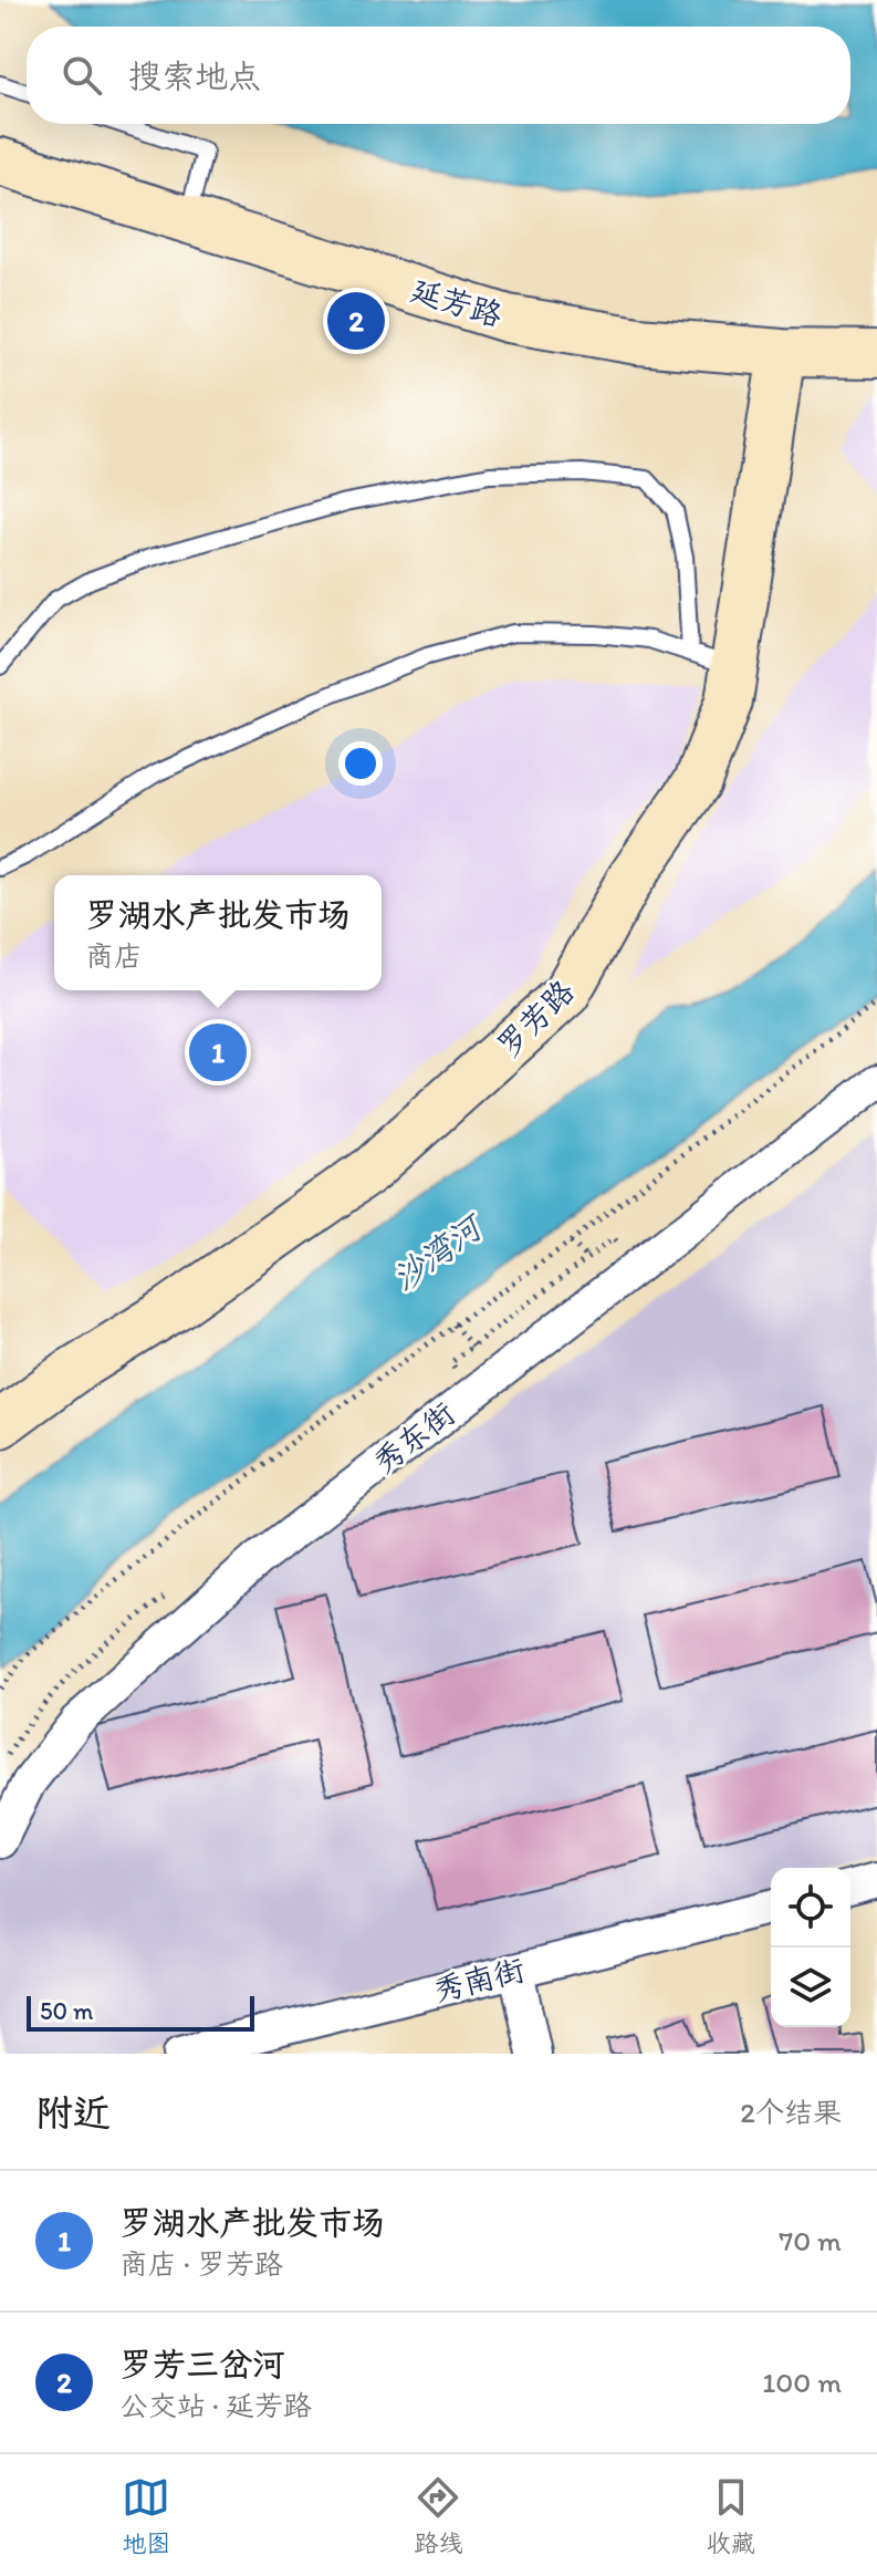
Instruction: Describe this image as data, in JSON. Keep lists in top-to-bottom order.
{
  "streets": {
    "main road": ["延芳路", "罗芳路"],
    "street": ["秀东街", "秀南街"]
  },
  "crossings": [
    ["延芳路", "罗芳路"]
  ],
  "water": ["沙湾河"],
  "scale_bar": "50 m",
  "page": {
    "search": "搜索地点",
    "pins": ["2", "1"],
    "popup": ["罗湖水产批发市场", "商店"],
    "scale": "50 m",
    "heading": ["附近", "2个结果"],
    "list": [
      {
        "mark": "1",
        "name": "罗湖水产批发市场",
        "note": "商店 · 罗芳路",
        "value": "70 m"
      },
      {
        "mark": "2",
        "name": "罗芳三岔河",
        "note": "公交站 · 延芳路",
        "value": "100 m"
      }
    ],
    "nav": ["地图", "路线", "收藏"]
  }
}
